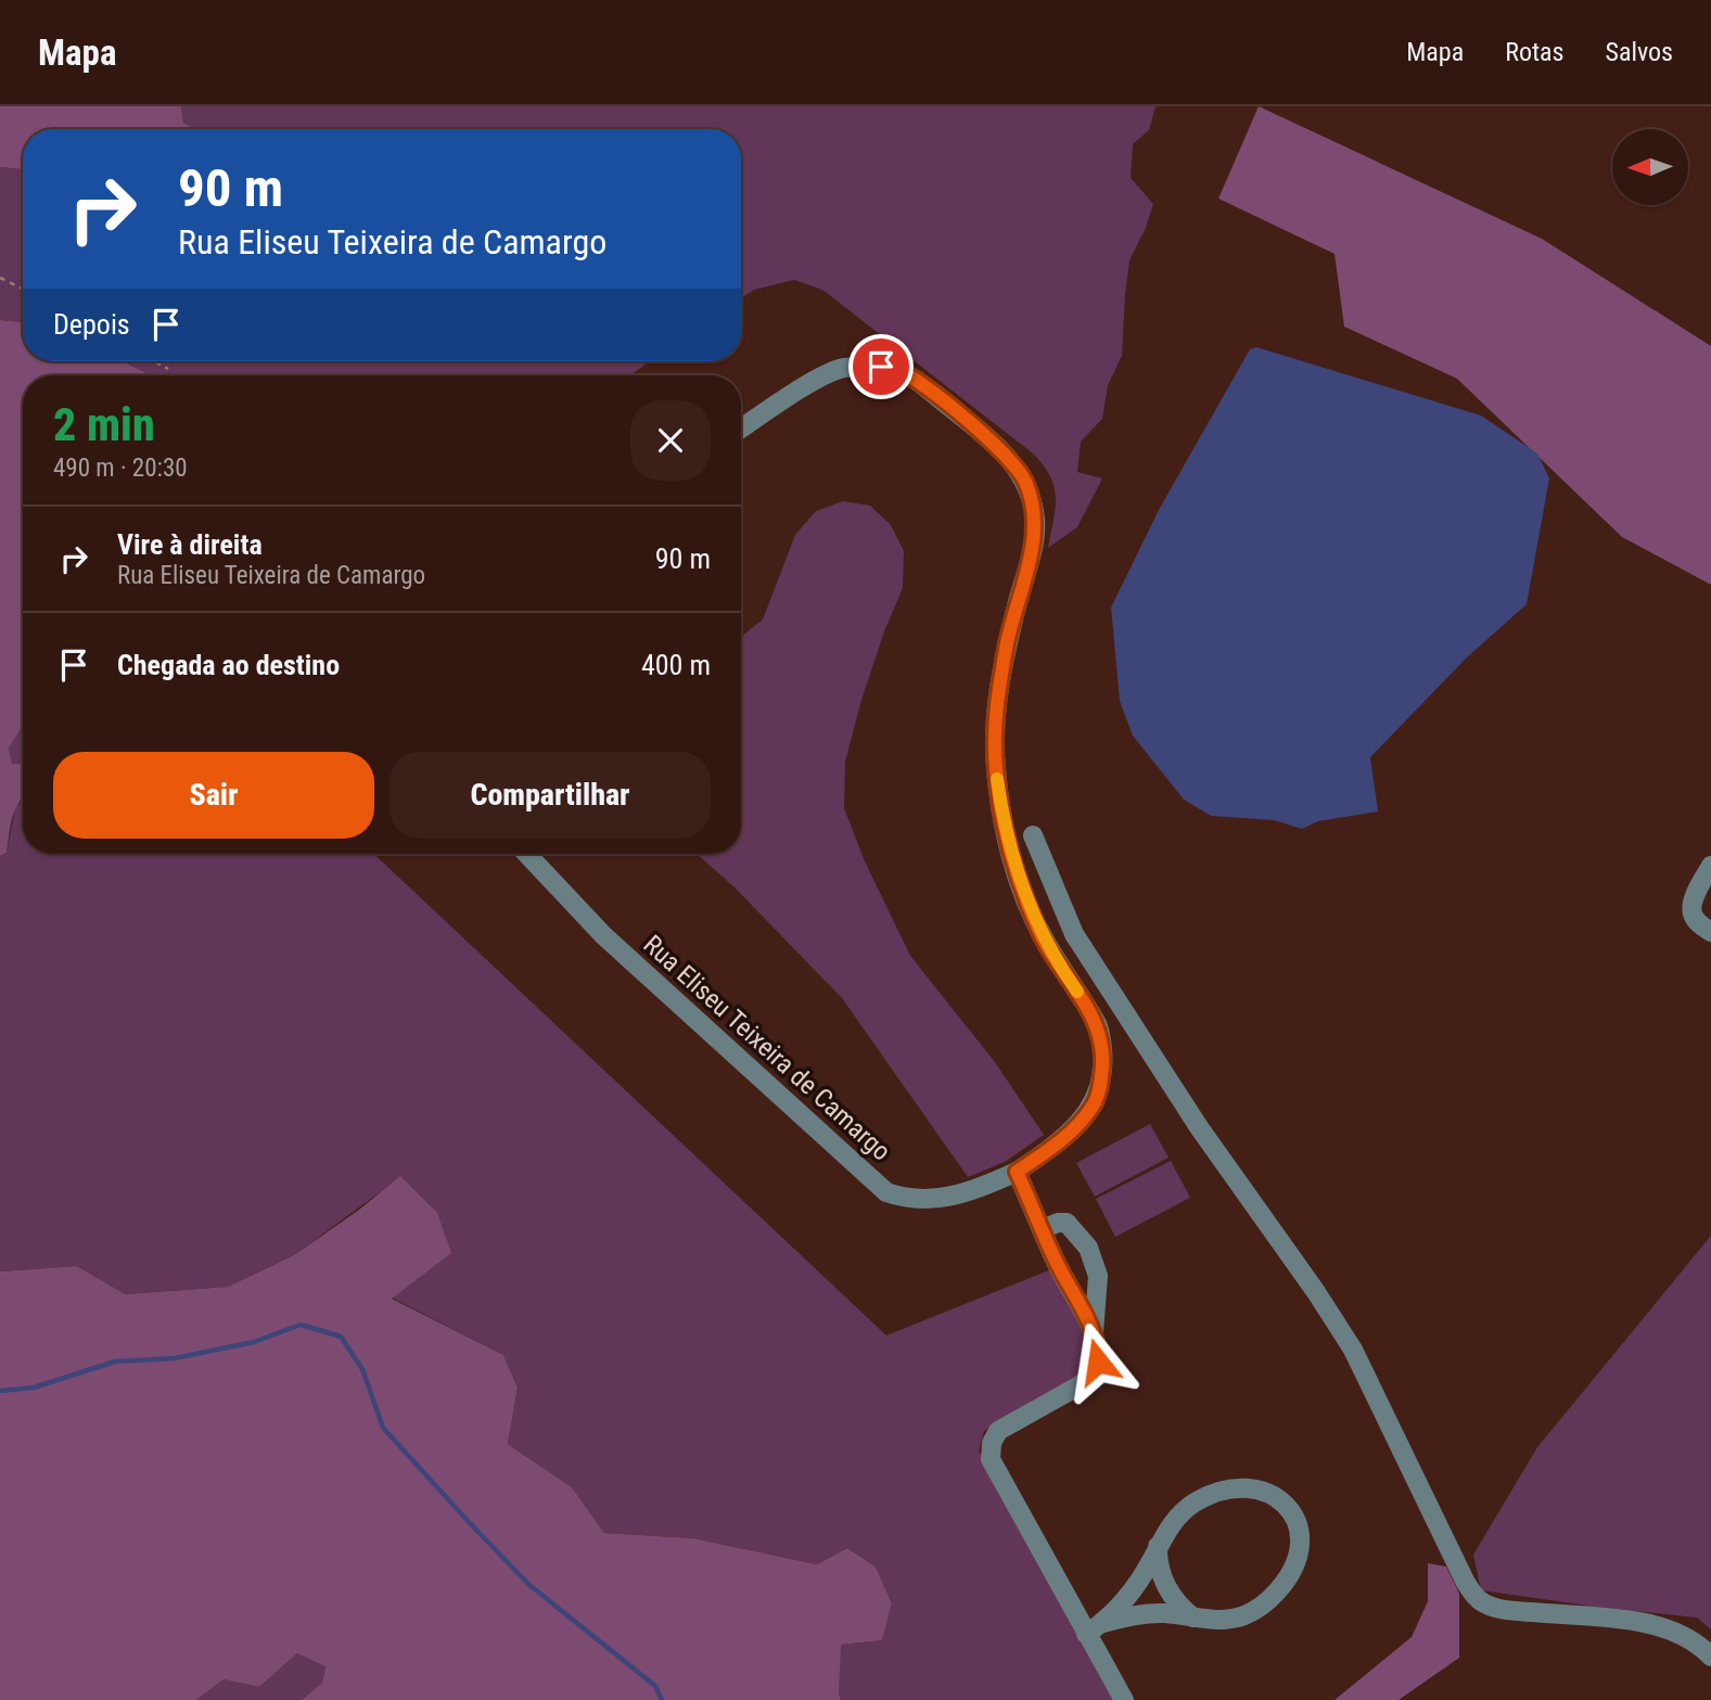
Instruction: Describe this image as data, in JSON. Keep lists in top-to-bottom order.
{
  "streets": {
    "street": ["Rua Eliseu Teixeira de Camargo"]
  },
  "north": "left",
  "page": {
    "header": "Mapa",
    "nav": ["Mapa", "Rotas", "Salvos"],
    "turn": ["90 m", "Rua Eliseu Teixeira de Camargo"],
    "then": "Depois",
    "heading": ["2 min", "490 m · 20:30"],
    "list": [
      {
        "name": "Vire à direita",
        "note": "Rua Eliseu Teixeira de Camargo",
        "value": "90 m"
      },
      {
        "name": "Chegada ao destino",
        "value": "400 m"
      }
    ],
    "buttons": ["Sair", "Compartilhar"]
  }
}
